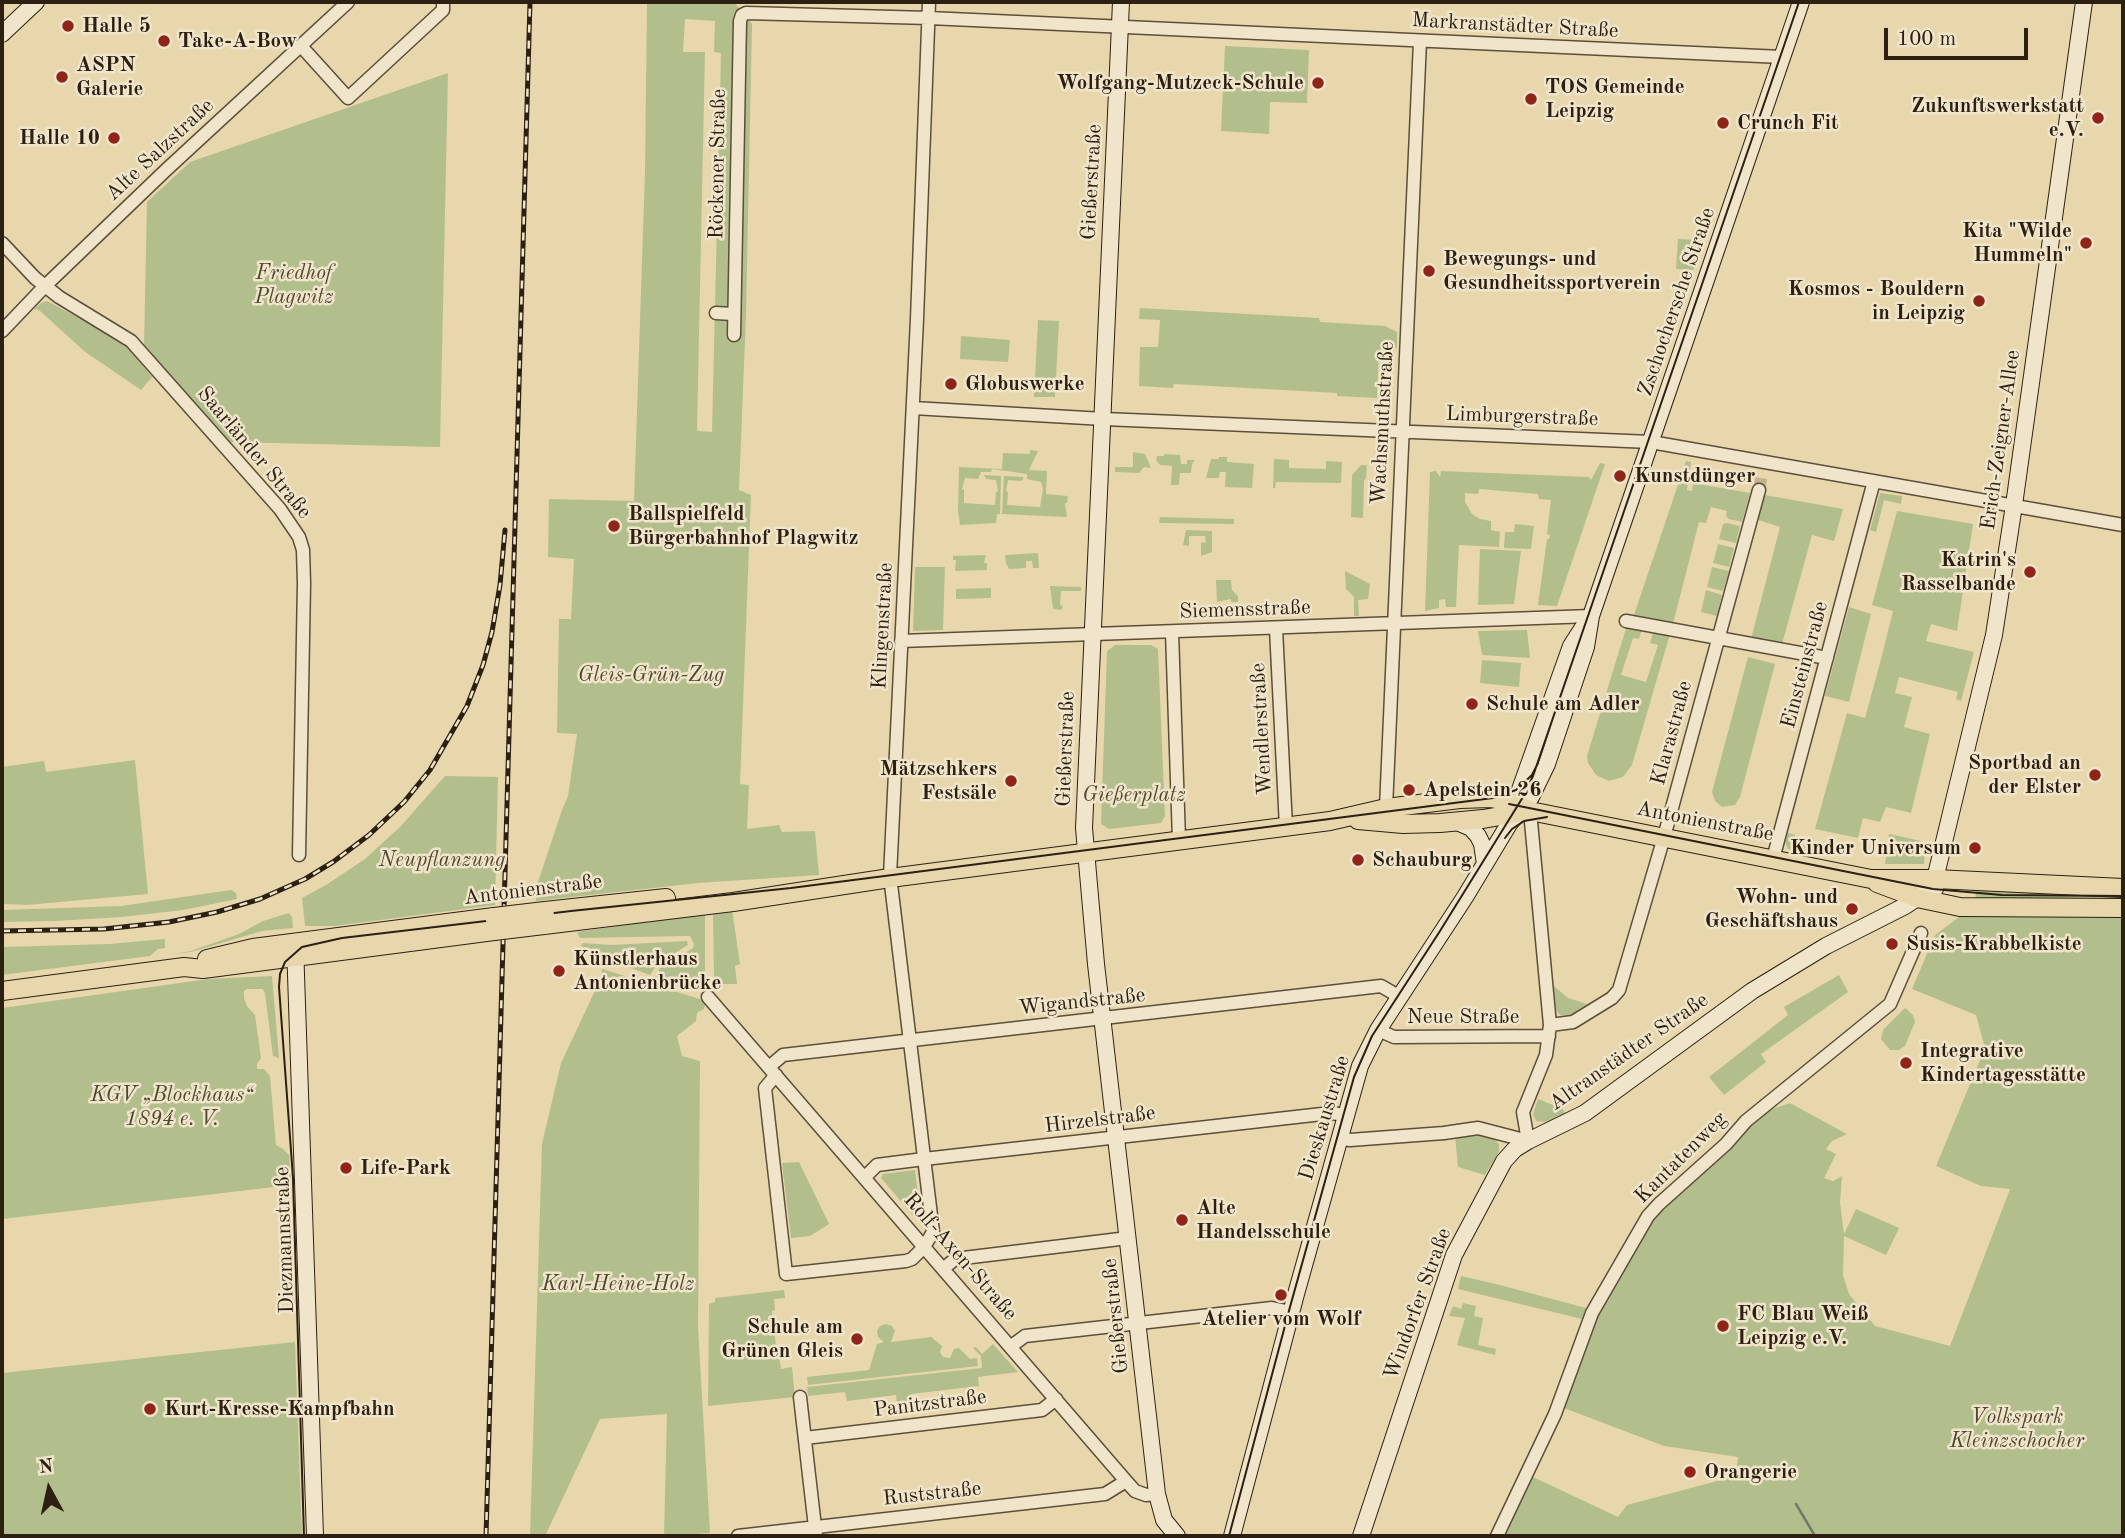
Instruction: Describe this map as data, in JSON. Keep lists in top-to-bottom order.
{
  "streets": {
    "main road": ["Antonienstraße"],
    "street": [
      "Markranstädter Straße",
      "Alte Salzstraße",
      "Röckener Straße",
      "Gießerstraße",
      "Zschochersche Straße",
      "Limburgerstraße",
      "Wachsmuthstraße",
      "Erich-Zeigner-Allee",
      "Saarländer Straße",
      "Siemensstraße",
      "Klingenstraße",
      "Einsteinstraße",
      "Wendlerstraße",
      "Klarastraße",
      "Wigandstraße",
      "Neue Straße",
      "Altranstädter Straße",
      "Dieskaustraße",
      "Hirzelstraße",
      "Kantatenweg",
      "Diezmannstraße",
      "Rolf-Axen-Straße",
      "Windorfer Straße",
      "Panitzstraße",
      "Ruststraße"
    ]
  },
  "crossings": [
    ["Markranstädter Straße", "Röckener Straße"],
    ["Markranstädter Straße", "Gießerstraße"],
    ["Markranstädter Straße", "Zschochersche Straße"],
    ["Markranstädter Straße", "Wachsmuthstraße"],
    ["Markranstädter Straße", "Klingenstraße"],
    ["Alte Salzstraße", "Saarländer Straße"],
    ["Gießerstraße", "Limburgerstraße"],
    ["Gießerstraße", "Siemensstraße"],
    ["Gießerstraße", "Antonienstraße"],
    ["Gießerstraße", "Wigandstraße"],
    ["Gießerstraße", "Hirzelstraße"],
    ["Gießerstraße", "Rolf-Axen-Straße"],
    ["Zschochersche Straße", "Limburgerstraße"],
    ["Zschochersche Straße", "Siemensstraße"],
    ["Zschochersche Straße", "Antonienstraße"],
    ["Zschochersche Straße", "Dieskaustraße"],
    ["Limburgerstraße", "Wachsmuthstraße"],
    ["Limburgerstraße", "Erich-Zeigner-Allee"],
    ["Limburgerstraße", "Klingenstraße"],
    ["Limburgerstraße", "Einsteinstraße"],
    ["Wachsmuthstraße", "Siemensstraße"],
    ["Wachsmuthstraße", "Antonienstraße"],
    ["Erich-Zeigner-Allee", "Antonienstraße"],
    ["Erich-Zeigner-Allee", "Altranstädter Straße"],
    ["Siemensstraße", "Klingenstraße"],
    ["Siemensstraße", "Wendlerstraße"],
    ["Klingenstraße", "Antonienstraße"],
    ["Klingenstraße", "Wigandstraße"],
    ["Klingenstraße", "Hirzelstraße"],
    ["Klingenstraße", "Rolf-Axen-Straße"],
    ["Einsteinstraße", "Antonienstraße"],
    ["Wendlerstraße", "Antonienstraße"],
    ["Klarastraße", "Antonienstraße"],
    ["Klarastraße", "Neue Straße"],
    ["Antonienstraße", "Altranstädter Straße"],
    ["Antonienstraße", "Dieskaustraße"],
    ["Antonienstraße", "Diezmannstraße"],
    ["Wigandstraße", "Dieskaustraße"],
    ["Wigandstraße", "Rolf-Axen-Straße"],
    ["Neue Straße", "Dieskaustraße"],
    ["Altranstädter Straße", "Windorfer Straße"],
    ["Dieskaustraße", "Hirzelstraße"],
    ["Hirzelstraße", "Rolf-Axen-Straße"],
    ["Rolf-Axen-Straße", "Panitzstraße"],
    ["Rolf-Axen-Straße", "Ruststraße"]
  ],
  "parks": [
    "Friedhof Plagwitz",
    "Gleis-Grün-Zug",
    "Gießerplatz",
    "Neupflanzung",
    "KGV „Blockhaus“ 1894 e. V.",
    "Karl-Heine-Holz",
    "Volkspark Kleinzschocher"
  ],
  "places": [
    "Halle 5",
    "Take-A-Bow",
    "ASPN Galerie",
    "Wolfgang-Mutzeck-Schule",
    "TOS Gemeinde Leipzig",
    "Zukunftswerkstatt e.V.",
    "Crunch Fit",
    "Halle 10",
    "Kita \"Wilde Hummeln\"",
    "Bewegungs- und Gesundheitssportverein",
    "Kosmos - Bouldern in Leipzig",
    "Globuswerke",
    "Kunstdünger",
    "Ballspielfeld Bürgerbahnhof Plagwitz",
    "Katrin's Rasselbande",
    "Schule am Adler",
    "Sportbad an der Elster",
    "Mätzschkers Festsäle",
    "Apelstein 26",
    "Kinder Universum",
    "Schauburg",
    "Wohn- und Geschäftshaus",
    "Susis-Krabbelkiste",
    "Künstlerhaus Antonienbrücke",
    "Integrative Kindertagesstätte",
    "Life-Park",
    "Alte Handelsschule",
    "Atelier vom Wolf",
    "FC Blau Weiß Leipzig e.V.",
    "Schule am Grünen Gleis",
    "Kurt-Kresse-Kampfbahn",
    "Orangerie"
  ],
  "scale_bar": "100 m",
  "north": "top"
}
